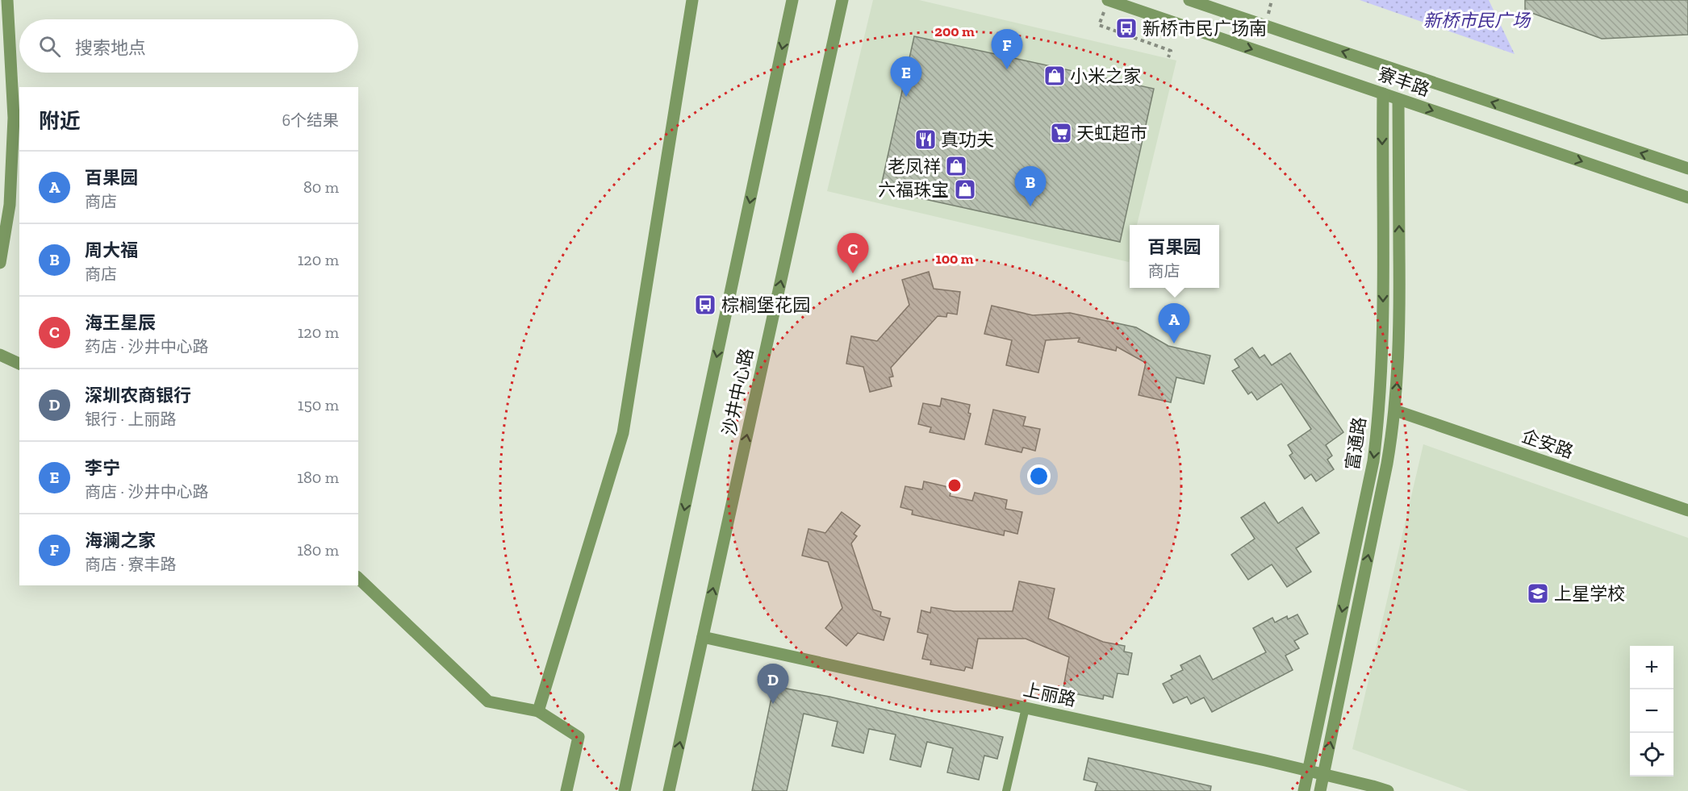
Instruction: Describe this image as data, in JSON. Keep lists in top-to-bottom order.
{
  "streets": {
    "street": [
      "寮丰路",
      "沙井中心路",
      "富通路",
      "企安路",
      "上丽路"
    ]
  },
  "crossings": [
    ["寮丰路", "富通路"],
    ["沙井中心路", "上丽路"],
    ["富通路", "企安路"],
    ["富通路", "上丽路"]
  ],
  "parks": ["新桥市民广场"],
  "places": {
    "bus stop": ["新桥市民广场南", "棕榈堡花园"],
    "shop": ["小米之家", "老凤祥", "六福珠宝"],
    "supermarket": ["天虹超市"],
    "restaurant": ["真功夫"],
    "school or university": ["上星学校"]
  },
  "page": {
    "search": "搜索地点",
    "pins": [
      "F",
      "E",
      "B",
      "C",
      "A",
      "D"
    ],
    "heading": ["附近", "6个结果"],
    "list": [
      {
        "mark": "A",
        "name": "百果园",
        "note": "商店",
        "value": "80 m"
      },
      {
        "mark": "B",
        "name": "周大福",
        "note": "商店",
        "value": "120 m"
      },
      {
        "mark": "C",
        "name": "海王星辰",
        "note": "药店 · 沙井中心路",
        "value": "120 m"
      },
      {
        "mark": "D",
        "name": "深圳农商银行",
        "note": "银行 · 上丽路",
        "value": "150 m"
      },
      {
        "mark": "E",
        "name": "李宁",
        "note": "商店 · 沙井中心路",
        "value": "180 m"
      },
      {
        "mark": "F",
        "name": "海澜之家",
        "note": "商店 · 寮丰路",
        "value": "180 m"
      }
    ],
    "popup": ["百果园", "商店"],
    "map_buttons": ["+", "−"]
  },
  "rings": ["200 m", "100 m"]
}
